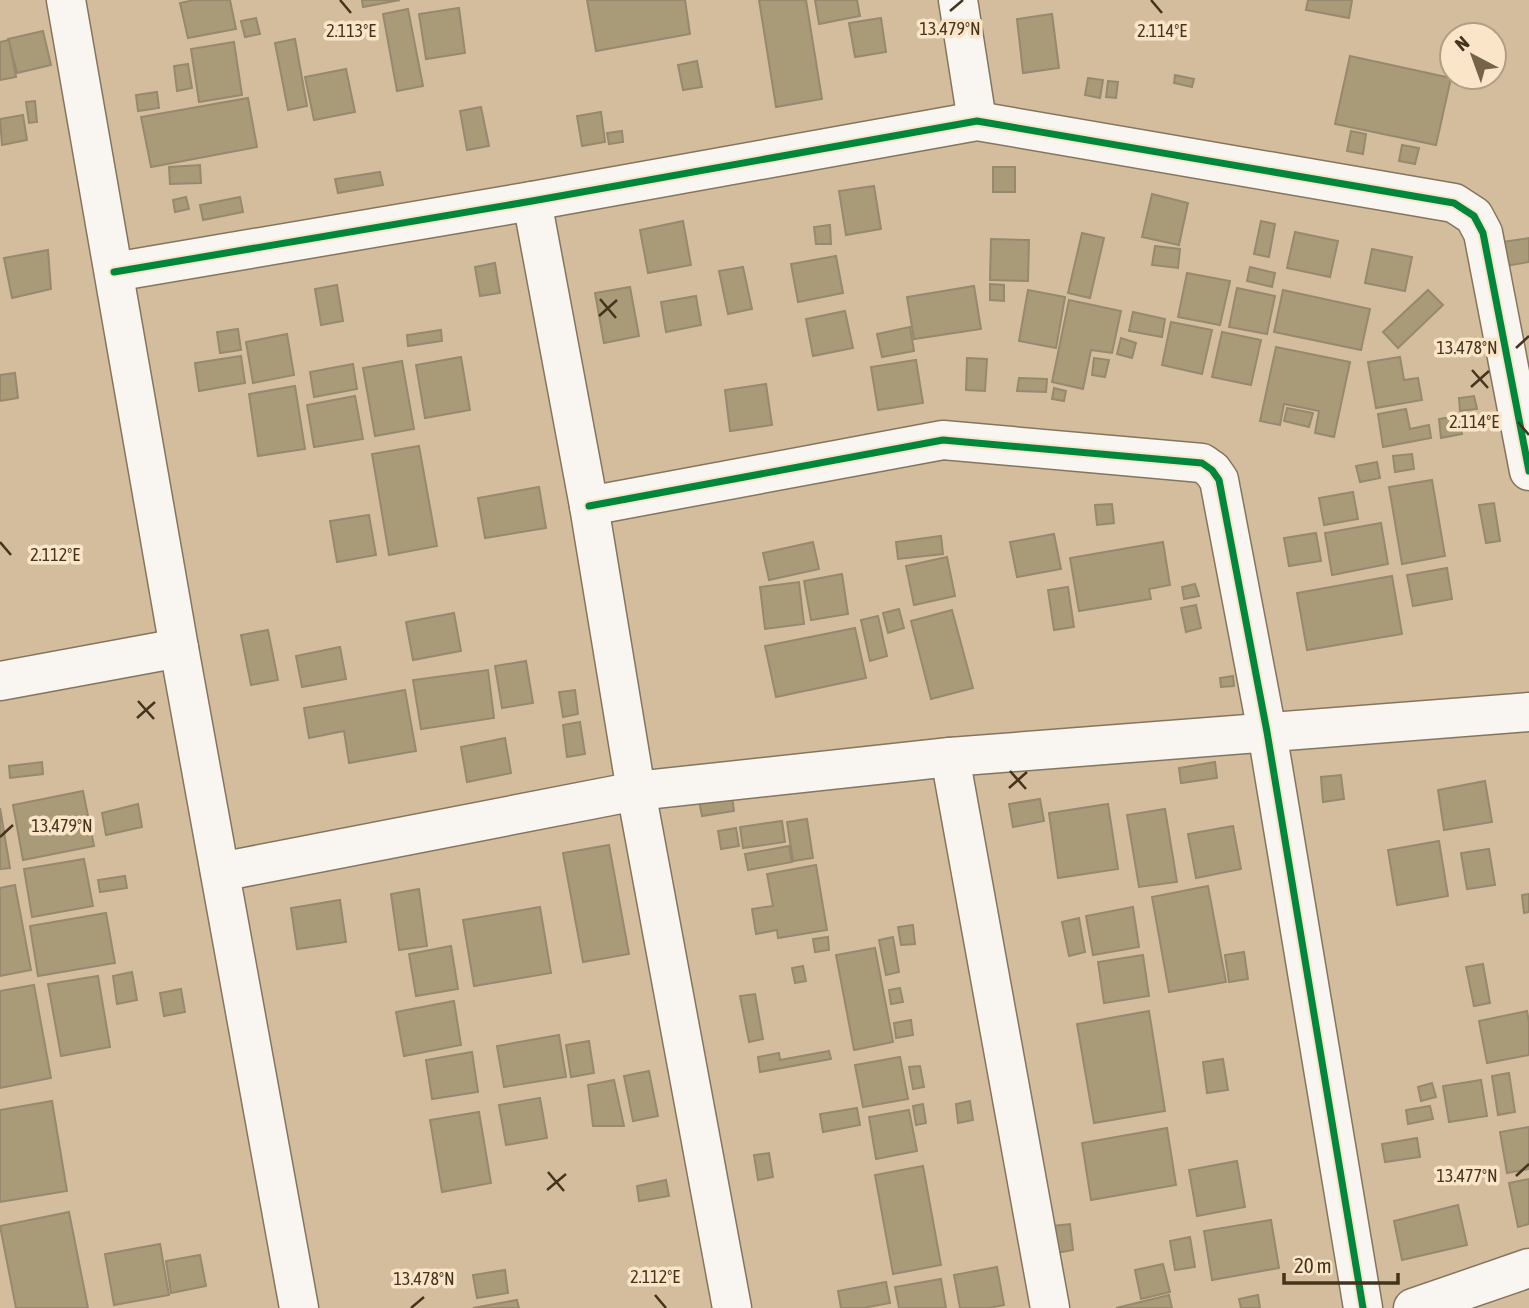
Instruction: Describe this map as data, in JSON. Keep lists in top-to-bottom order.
{
  "scale_bar": "20 m",
  "north": "top left",
  "coordinates": [
    "13.479°N",
    "2.114°E",
    "2.113°E",
    "13.478°N",
    "2.112°E",
    "13.477°N"
  ]
}
